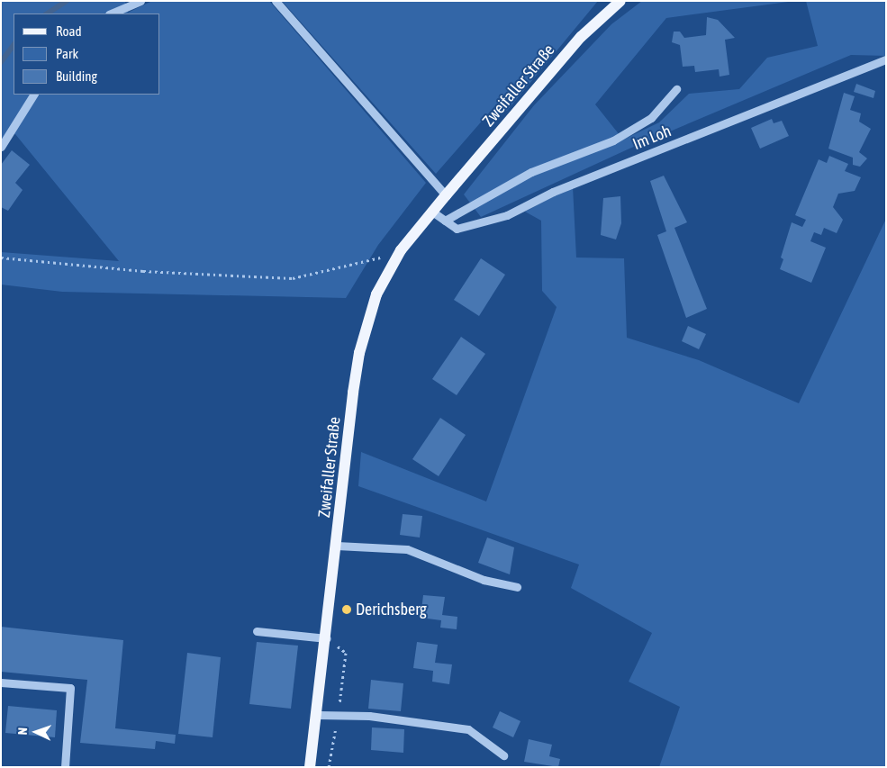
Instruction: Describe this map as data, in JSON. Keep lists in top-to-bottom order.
{
  "streets": {
    "main road": ["Zweifaller Straße"],
    "street": ["Im Loh"]
  },
  "crossings": [
    ["Zweifaller Straße", "Im Loh"]
  ],
  "places": ["Derichsberg"],
  "legend": ["Road", "Park", "Building"],
  "north": "left"
}
